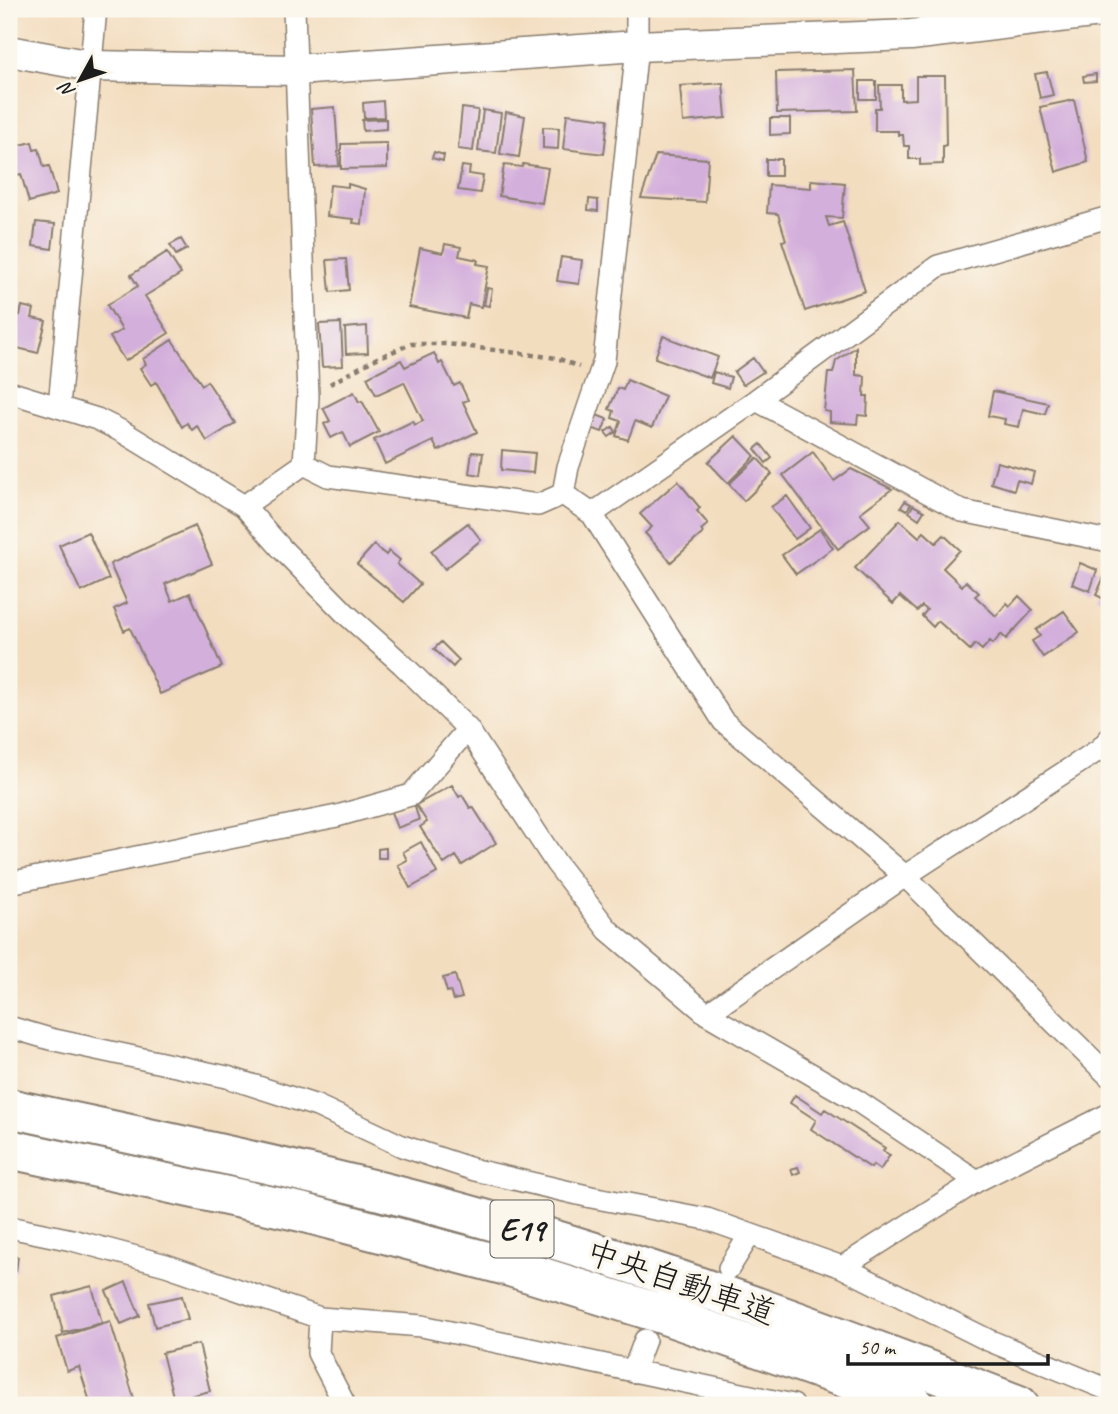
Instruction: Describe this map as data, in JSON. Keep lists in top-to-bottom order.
{
  "streets": {
    "highway": ["E19", "中央自動車道"]
  },
  "scale_bar": "50 m",
  "north": "bottom left"
}
